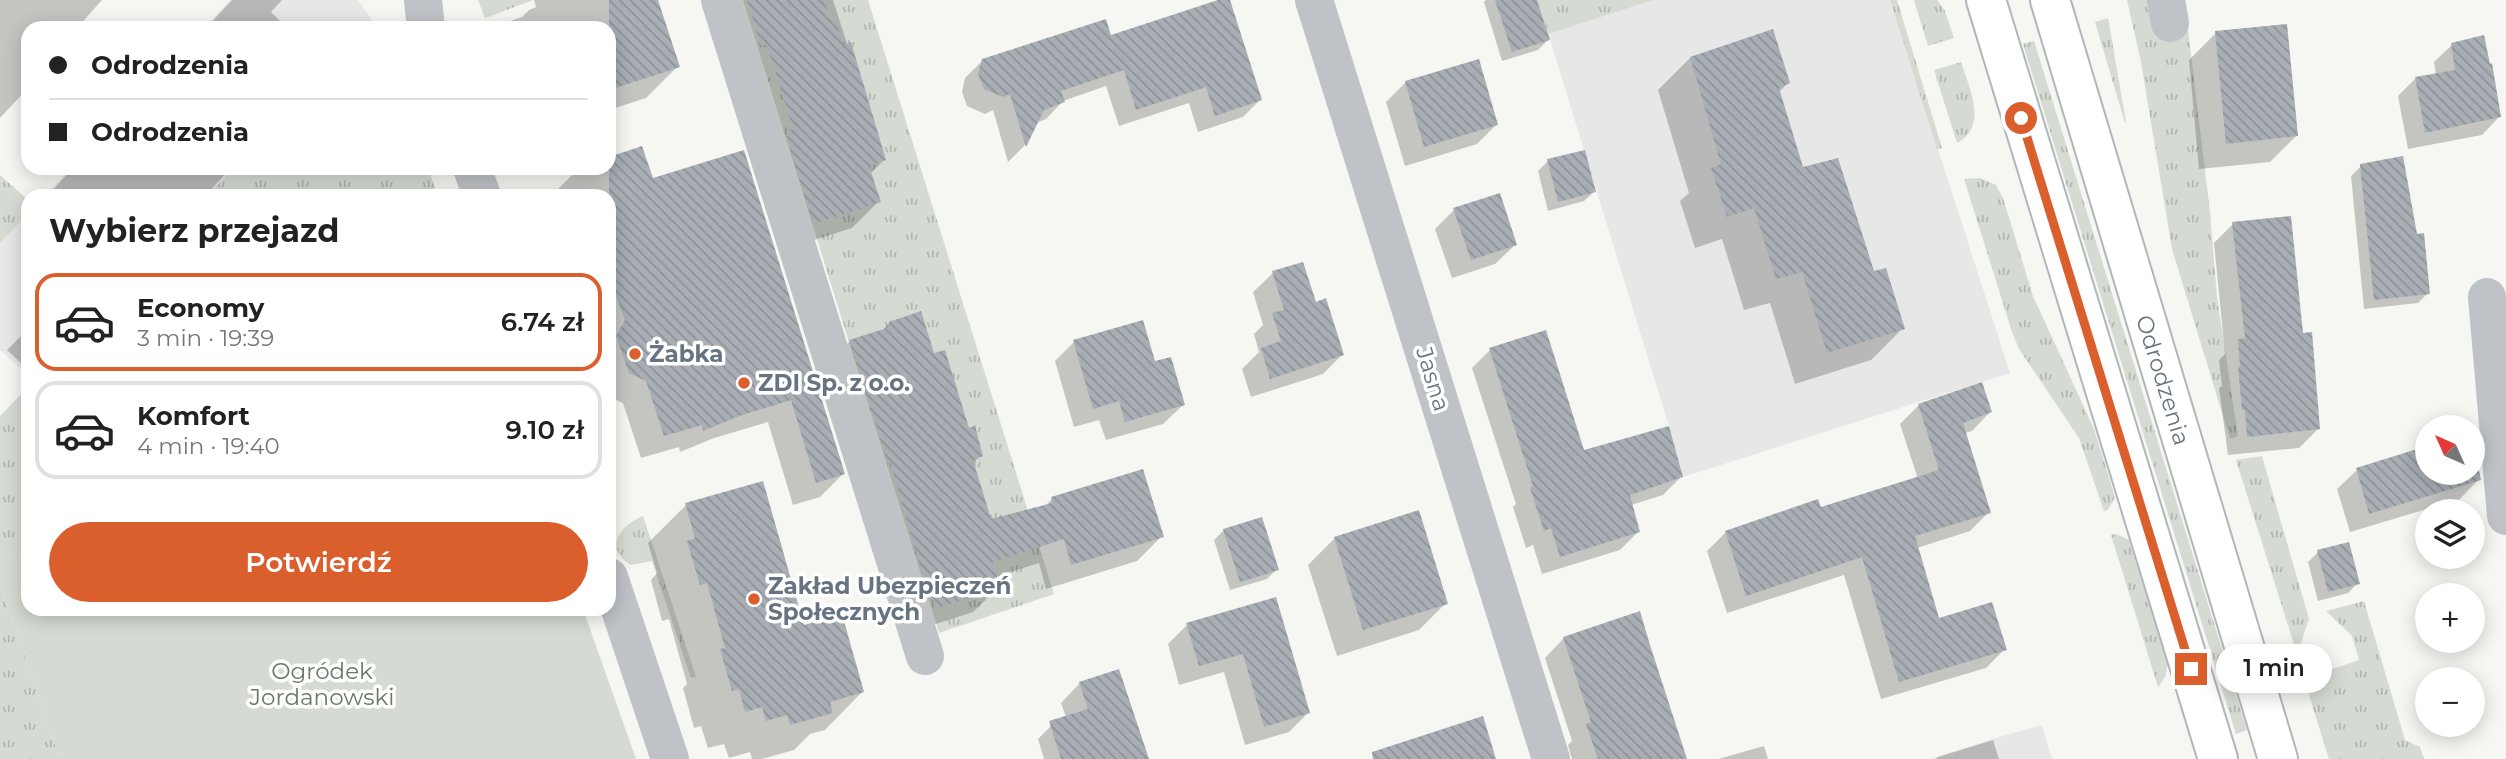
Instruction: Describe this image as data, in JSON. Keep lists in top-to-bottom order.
{
  "streets": {
    "main road": ["Odrodzenia"],
    "street": ["Jasna"]
  },
  "parks": ["Ogródek Jordanowski"],
  "places": ["Żabka", "ZDI Sp. z o.o.", "Zakład Ubezpieczeń Społecznych"],
  "north": "top left",
  "page": {
    "banner": ["Odrodzenia", "Odrodzenia"],
    "heading": "Wybierz przejazd",
    "list": [
      {
        "name": "Economy",
        "note": "3 min · 19:39",
        "value": "6.74 zł"
      },
      {
        "name": "Komfort",
        "note": "4 min · 19:40",
        "value": "9.10 zł"
      }
    ],
    "map_buttons": ["+", "−"],
    "buttons": "Potwierdź",
    "bubble": "1 min"
  }
}
